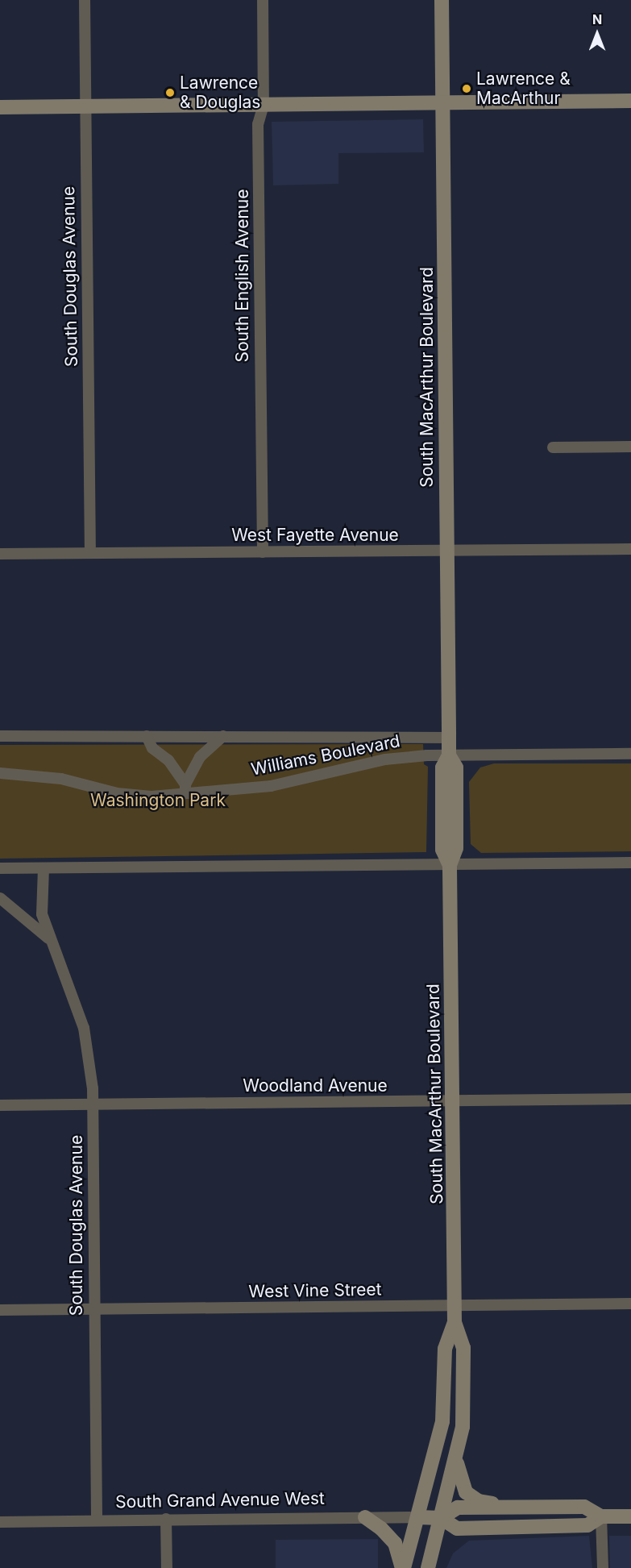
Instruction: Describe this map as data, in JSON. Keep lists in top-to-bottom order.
{
  "streets": {
    "main road": ["South MacArthur Boulevard", "South Grand Avenue West"],
    "street": [
      "South English Avenue",
      "South Douglas Avenue",
      "West Fayette Avenue",
      "Williams Boulevard",
      "Woodland Avenue",
      "West Vine Street"
    ]
  },
  "crossings": [
    ["South English Avenue", "West Fayette Avenue"],
    ["South Douglas Avenue", "West Fayette Avenue"],
    ["South Douglas Avenue", "Woodland Avenue"],
    ["South Douglas Avenue", "West Vine Street"],
    ["South Douglas Avenue", "South Grand Avenue West"],
    ["South MacArthur Boulevard", "West Fayette Avenue"],
    ["South MacArthur Boulevard", "Williams Boulevard"],
    ["South MacArthur Boulevard", "Woodland Avenue"],
    ["South MacArthur Boulevard", "West Vine Street"],
    ["South MacArthur Boulevard", "South Grand Avenue West"]
  ],
  "parks": ["Washington Park"],
  "places": ["Lawrence & MacArthur", "Lawrence & Douglas"],
  "north": "top"
}
